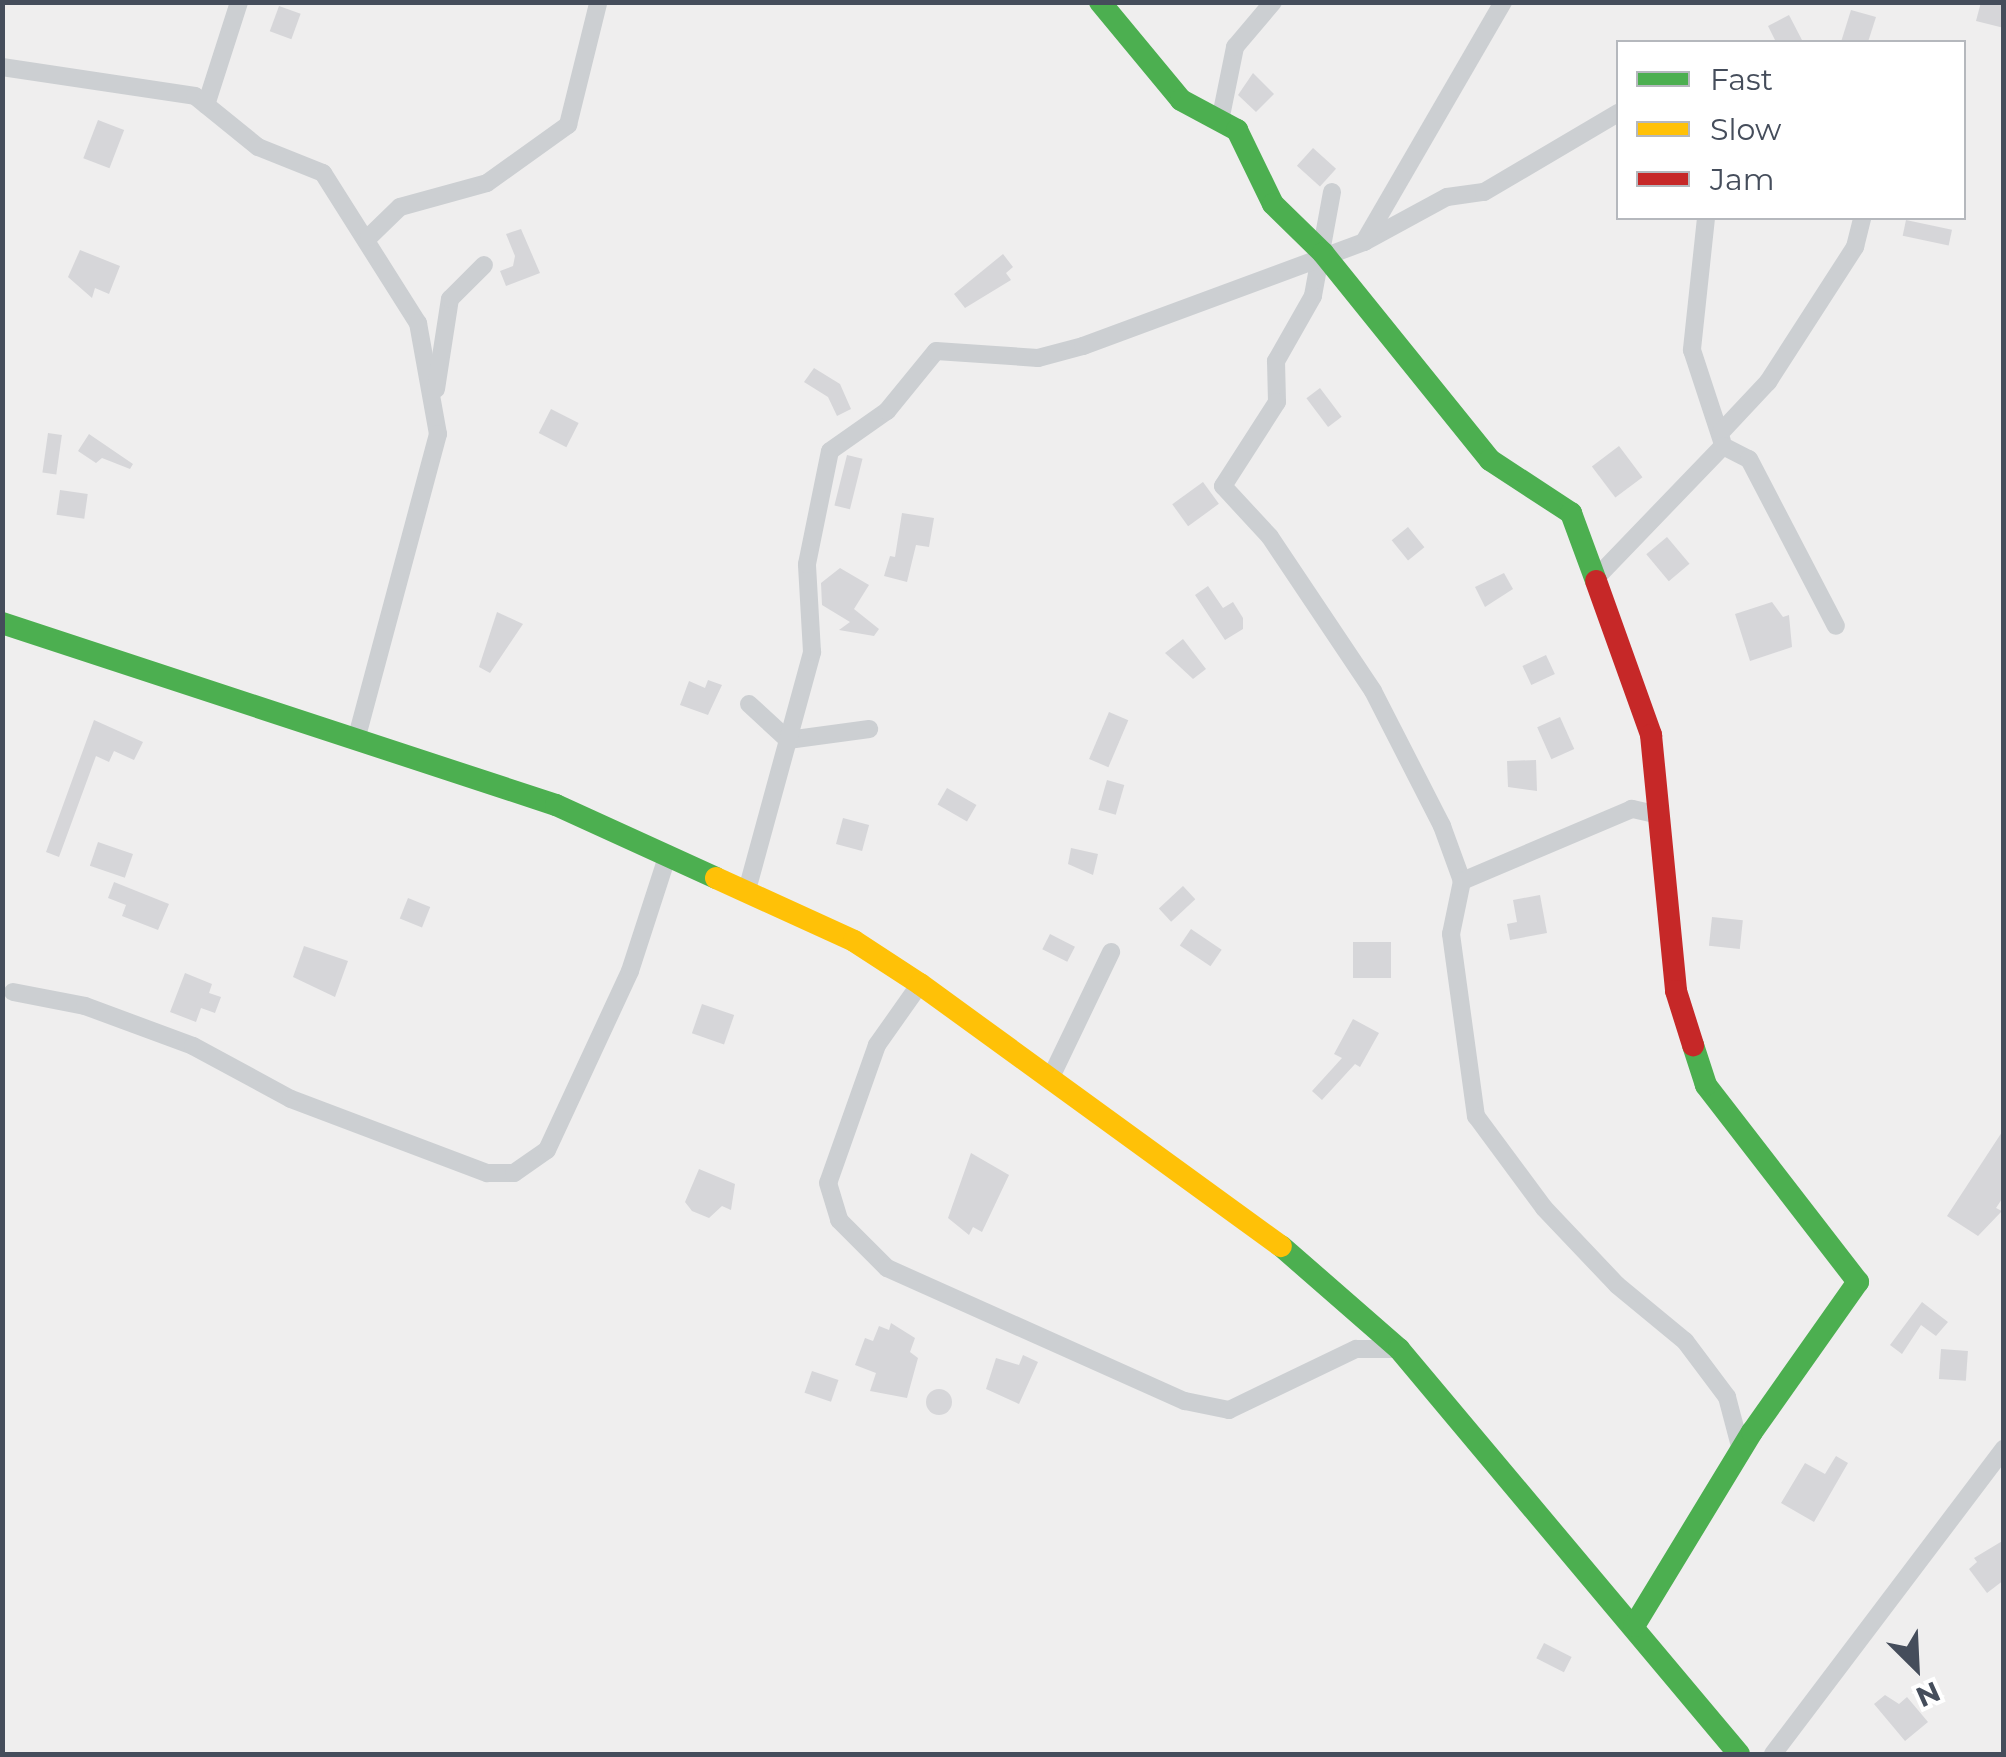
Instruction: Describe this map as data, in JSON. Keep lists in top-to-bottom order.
{
  "legend": ["Fast", "Slow", "Jam"],
  "north": "bottom right"
}
